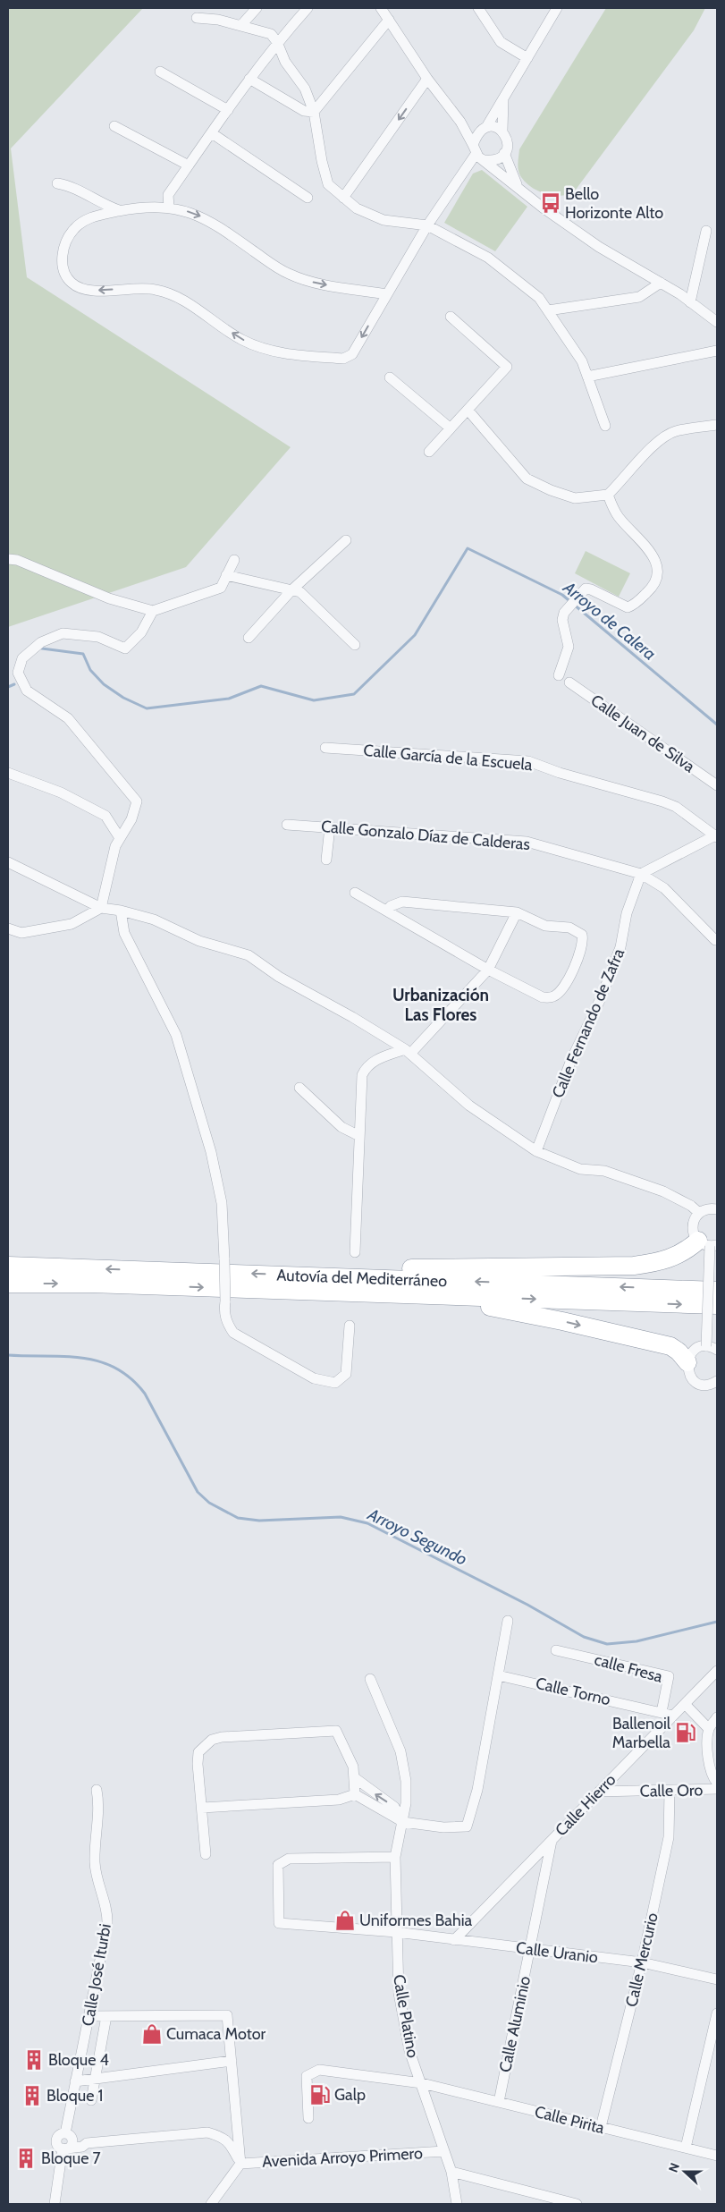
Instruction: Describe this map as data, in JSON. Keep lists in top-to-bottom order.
{
  "streets": {
    "highway": ["Autovía del Mediterráneo"],
    "street": [
      "Calle Juan de Silva",
      "Calle García de la Escuela",
      "Calle Gonzalo Díaz de Calderas",
      "Calle Fernando de Zafra",
      "calle Fresa",
      "Calle Torno",
      "Calle Oro",
      "Calle Hierro",
      "Calle Uranio",
      "Calle Mercurio",
      "Calle José Iturbi",
      "Calle Platino",
      "Calle Aluminio",
      "Calle Pirita",
      "Avenida Arroyo Primero"
    ]
  },
  "crossings": [
    ["Calle Gonzalo Díaz de Calderas", "Calle Fernando de Zafra"],
    ["calle Fresa", "Calle Torno"],
    ["Calle Torno", "Calle Hierro"],
    ["Calle Oro", "Calle Hierro"],
    ["Calle Oro", "Calle Mercurio"],
    ["Calle Hierro", "Calle Uranio"],
    ["Calle Hierro", "Calle Aluminio"],
    ["Calle Uranio", "Calle Mercurio"],
    ["Calle Uranio", "Calle Platino"],
    ["Calle Uranio", "Calle Aluminio"],
    ["Calle Mercurio", "Calle Pirita"],
    ["Calle José Iturbi", "Avenida Arroyo Primero"],
    ["Calle Platino", "Calle Pirita"],
    ["Calle Platino", "Avenida Arroyo Primero"],
    ["Calle Aluminio", "Calle Pirita"]
  ],
  "districts": ["Urbanización Las Flores"],
  "water": ["Arroyo de Calera", "Arroyo Segundo"],
  "places": {
    "bus stop": ["Bello Horizonte Alto"],
    "fuel station": ["Ballenoil Marbella", "Galp"],
    "shop": ["Uniformes Bahia", "Cumaca Motor"],
    "building": ["Bloque 4", "Bloque 1", "Bloque 7"]
  },
  "north": "left"
}
